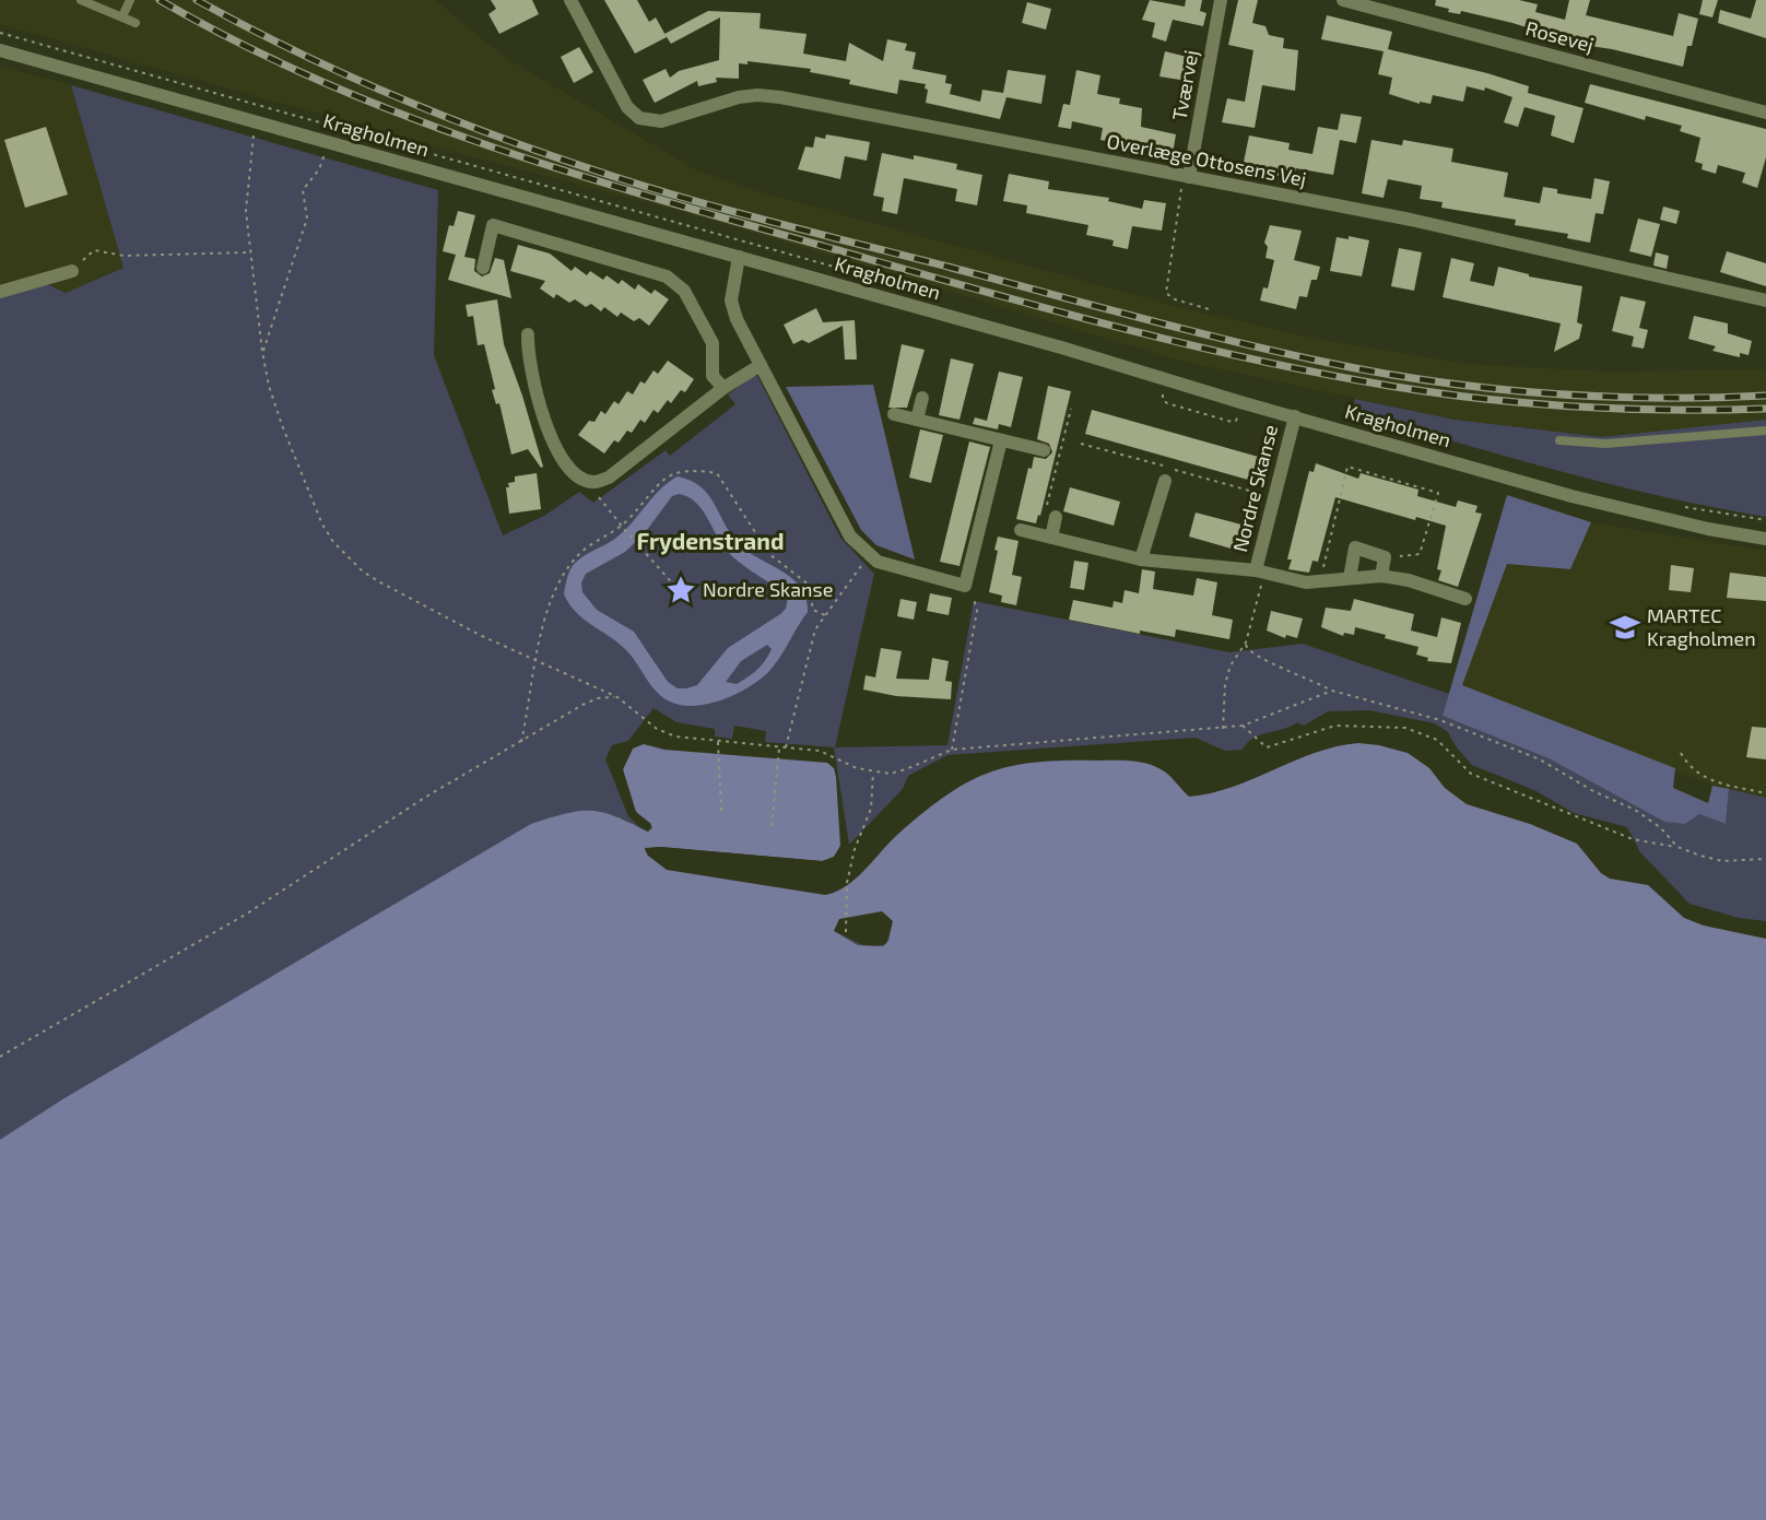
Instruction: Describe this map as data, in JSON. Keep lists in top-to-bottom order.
{
  "streets": {
    "street": [
      "Rosevej",
      "Tværvej",
      "Kragholmen",
      "Overlæge Ottosens Vej",
      "Nordre Skanse"
    ]
  },
  "crossings": [
    ["Tværvej", "Overlæge Ottosens Vej"],
    ["Kragholmen", "Nordre Skanse"]
  ],
  "districts": ["Frydenstrand"],
  "places": {
    "place": ["Nordre Skanse"],
    "school or university": ["MARTEC Kragholmen"]
  }
}
